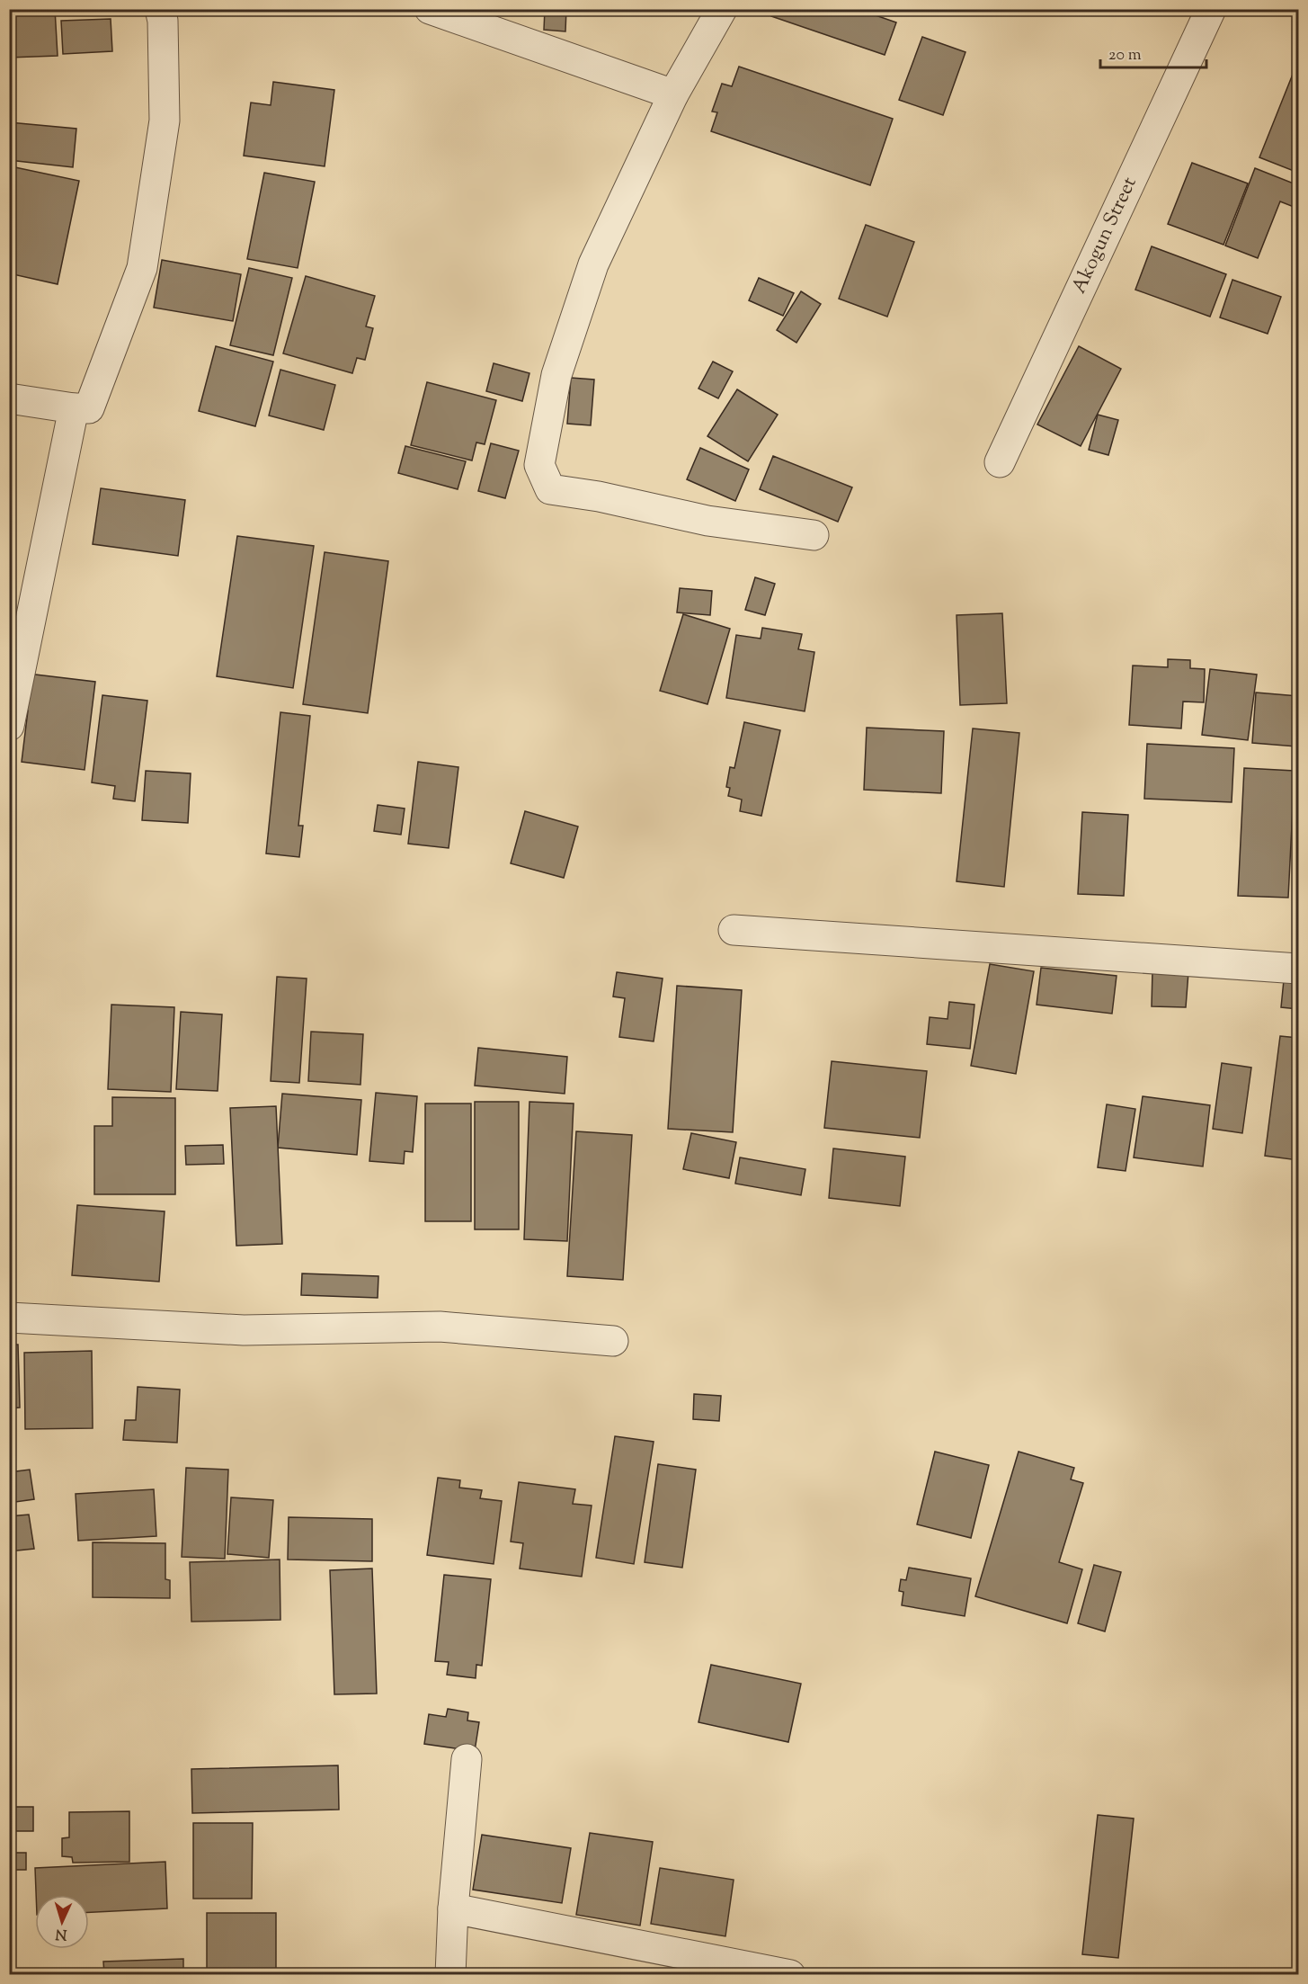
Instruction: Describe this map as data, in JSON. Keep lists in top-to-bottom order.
{
  "streets": {
    "street": ["Akogun Street"]
  },
  "scale_bar": "20 m",
  "north": "bottom"
}
